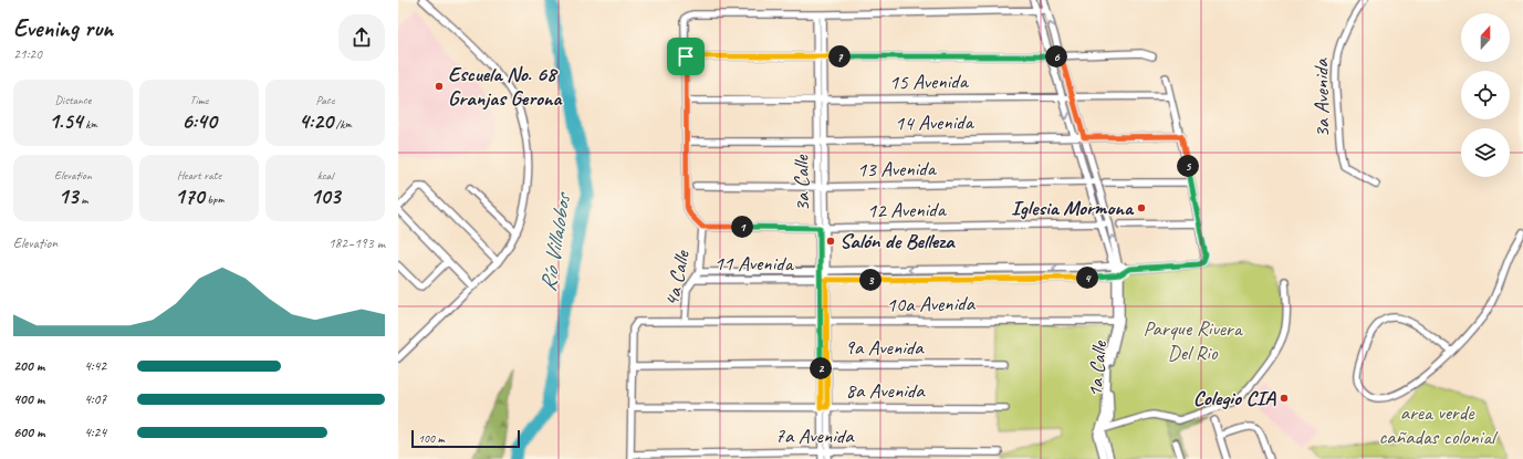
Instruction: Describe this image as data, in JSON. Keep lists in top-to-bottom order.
{
  "streets": {
    "street": [
      "15 Avenida",
      "3a Avenida",
      "14 Avenida",
      "13 Avenida",
      "3a Calle",
      "12 Avenida",
      "11 Avenida",
      "4a Calle",
      "10a Avenida",
      "9a Avenida",
      "1a Calle",
      "8a Avenida",
      "7a Avenida"
    ]
  },
  "crossings": [
    ["15 Avenida", "3a Calle"],
    ["15 Avenida", "4a Calle"],
    ["14 Avenida", "3a Calle"],
    ["14 Avenida", "4a Calle"],
    ["13 Avenida", "3a Calle"],
    ["3a Calle", "12 Avenida"],
    ["3a Calle", "11 Avenida"],
    ["3a Calle", "4a Calle"],
    ["3a Calle", "10a Avenida"],
    ["3a Calle", "9a Avenida"],
    ["3a Calle", "8a Avenida"],
    ["3a Calle", "7a Avenida"],
    ["12 Avenida", "4a Calle"],
    ["11 Avenida", "4a Calle"],
    ["11 Avenida", "1a Calle"],
    ["4a Calle", "10a Avenida"],
    ["10a Avenida", "9a Avenida"],
    ["10a Avenida", "1a Calle"]
  ],
  "water": ["Río Villalobos"],
  "parks": ["Parque Rivera Del Rio", "area verde cañadas colonial"],
  "places": [
    "Escuela No. 68 Granjas Gerona",
    "Iglesia Mormona",
    "Salón de Belleza",
    "Colegio CIA"
  ],
  "scale_bar": "100 m",
  "north": "top",
  "page": {
    "heading": ["Evening run", "21:20"],
    "pins": [
      "6",
      "7",
      "5",
      "1",
      "4",
      "3",
      "2"
    ],
    "stats": [
      ["Distance", "1.54 km"],
      ["Time", "6:40"],
      ["Pace", "4:20 /km"],
      ["Elevation", "13 m"],
      ["Heart rate", "170 bpm"],
      ["kcal", "103"]
    ],
    "chart": ["Elevation", "182–193 m"],
    "list": [
      {
        "name": "200 m",
        "note": "4:42"
      },
      {
        "name": "400 m",
        "note": "4:07"
      },
      {
        "name": "600 m",
        "note": "4:24"
      }
    ],
    "scale": "100 m"
  }
}
